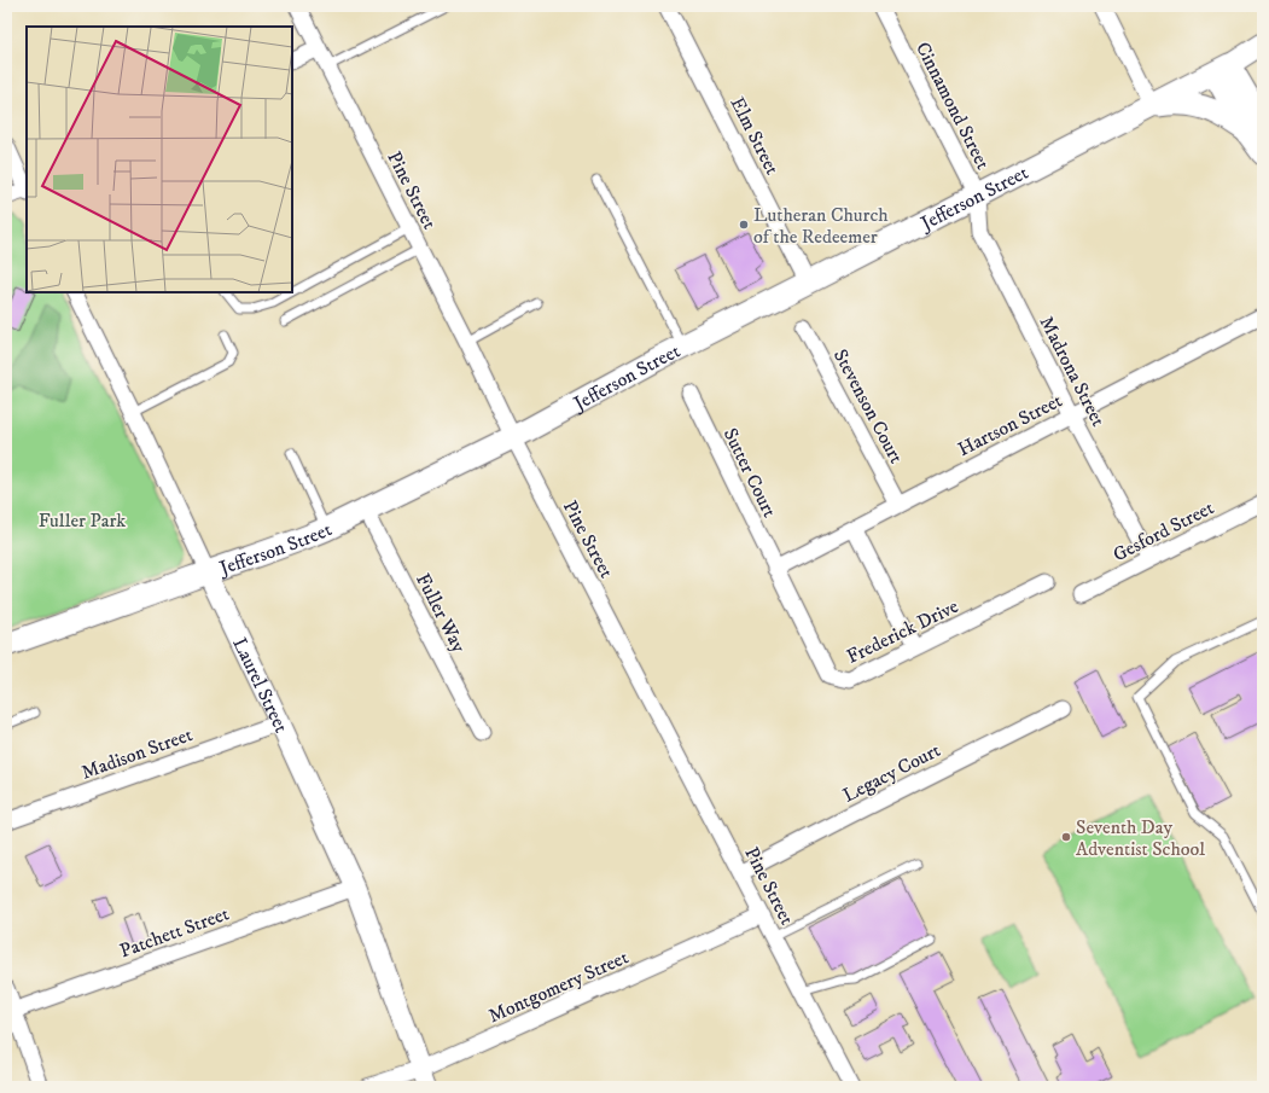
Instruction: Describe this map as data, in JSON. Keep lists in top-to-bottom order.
{
  "streets": {
    "main road": ["Jefferson Street"],
    "street": [
      "Cinnamond Street",
      "Elm Street",
      "Pine Street",
      "Madrona Street",
      "Stevenson Court",
      "Hartson Street",
      "Sutter Court",
      "Gesford Street",
      "Fuller Way",
      "Frederick Drive",
      "Laurel Street",
      "Madison Street",
      "Legacy Court",
      "Patchett Street",
      "Montgomery Street"
    ]
  },
  "crossings": [
    ["Cinnamond Street", "Jefferson Street"],
    ["Cinnamond Street", "Madrona Street"],
    ["Elm Street", "Jefferson Street"],
    ["Pine Street", "Jefferson Street"],
    ["Pine Street", "Legacy Court"],
    ["Pine Street", "Montgomery Street"],
    ["Jefferson Street", "Madrona Street"],
    ["Jefferson Street", "Fuller Way"],
    ["Jefferson Street", "Laurel Street"],
    ["Madrona Street", "Hartson Street"],
    ["Madrona Street", "Gesford Street"],
    ["Stevenson Court", "Hartson Street"],
    ["Hartson Street", "Sutter Court"],
    ["Hartson Street", "Frederick Drive"],
    ["Sutter Court", "Frederick Drive"],
    ["Laurel Street", "Madison Street"],
    ["Laurel Street", "Patchett Street"],
    ["Laurel Street", "Montgomery Street"]
  ],
  "parks": ["Fuller Park"],
  "places": ["Lutheran Church of the Redeemer", "Seventh Day Adventist School"]
}
